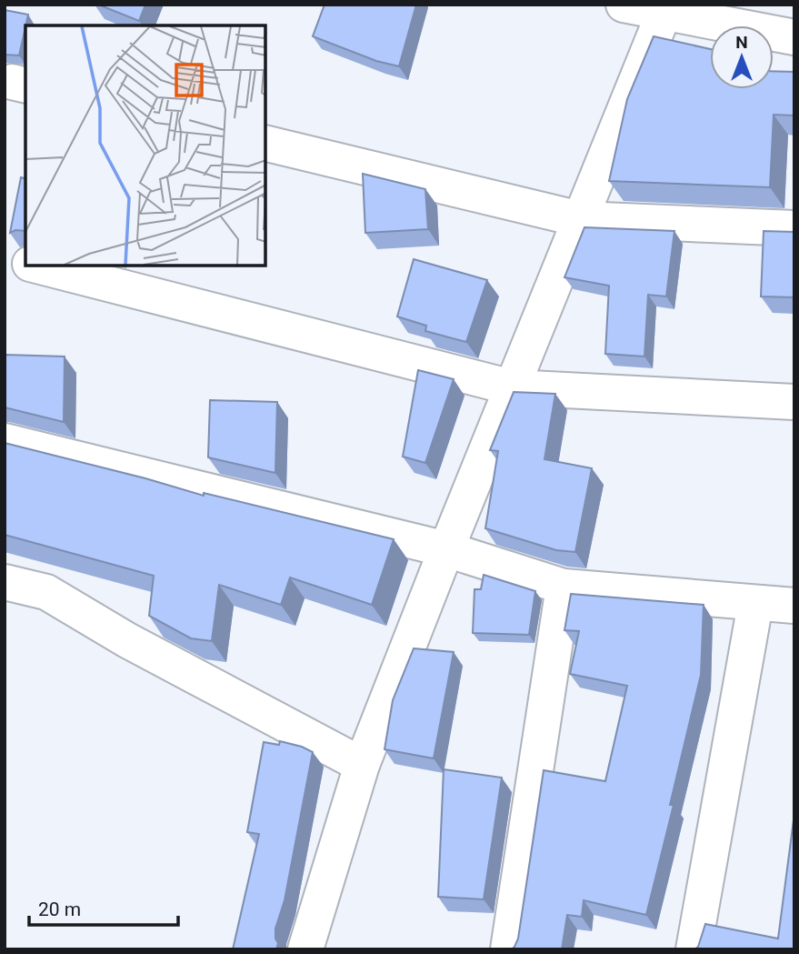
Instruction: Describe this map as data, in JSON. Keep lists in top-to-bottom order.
{
  "scale_bar": "20 m",
  "north": "top"
}
